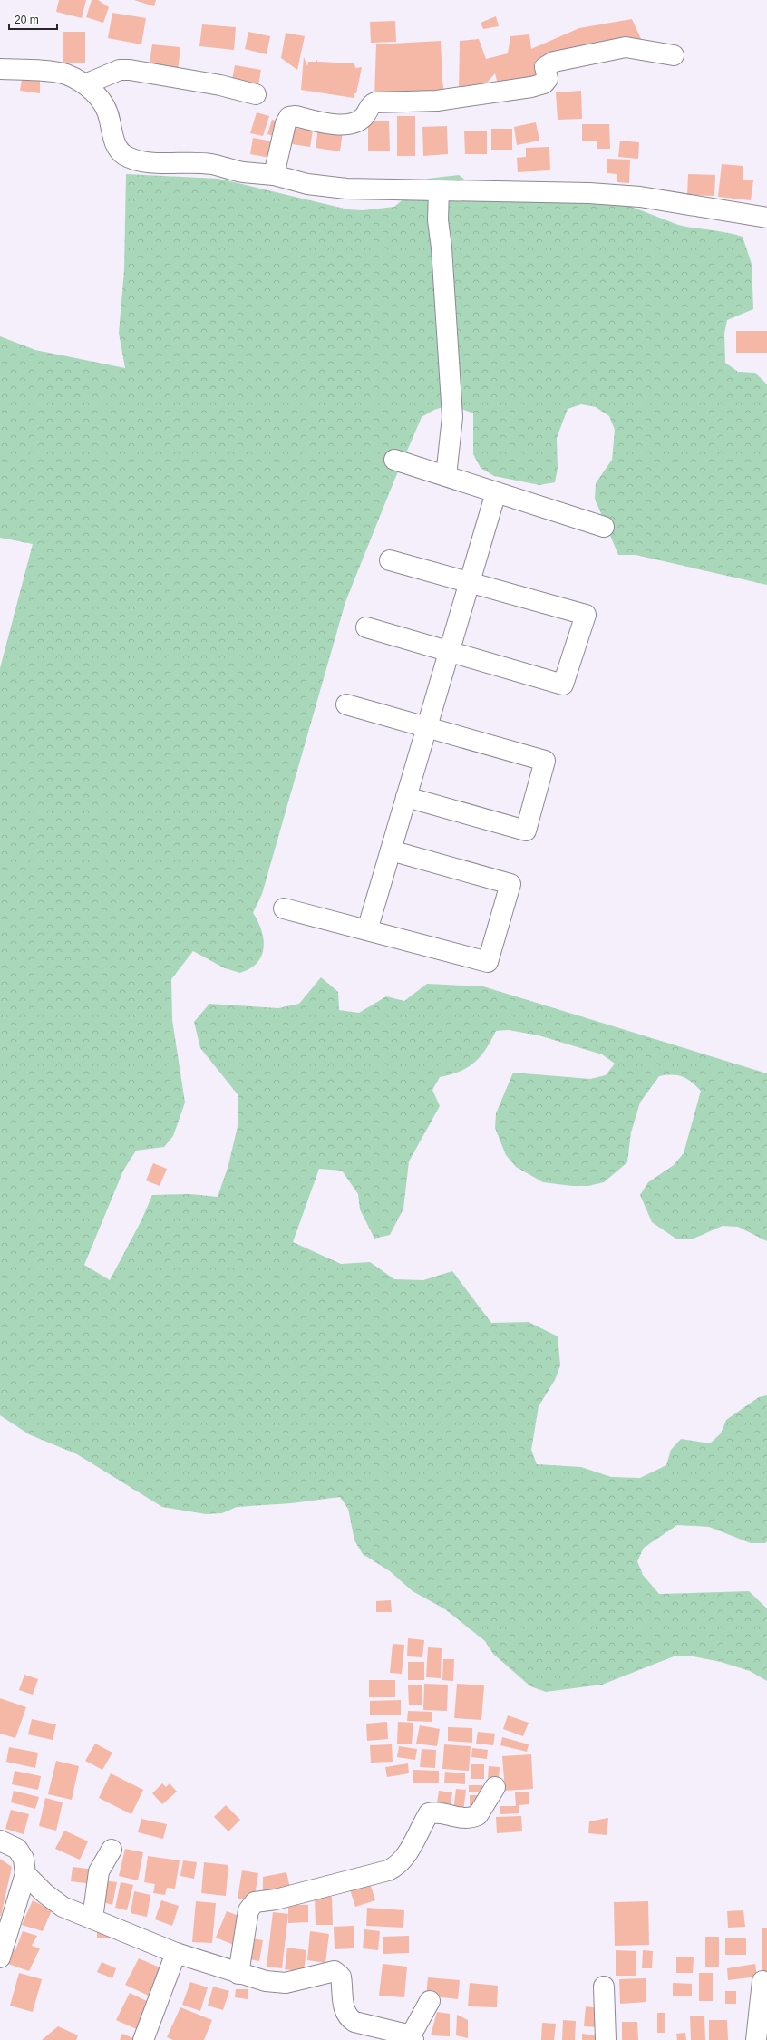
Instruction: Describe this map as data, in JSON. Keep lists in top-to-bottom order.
{
  "scale_bar": "20 m"
}
